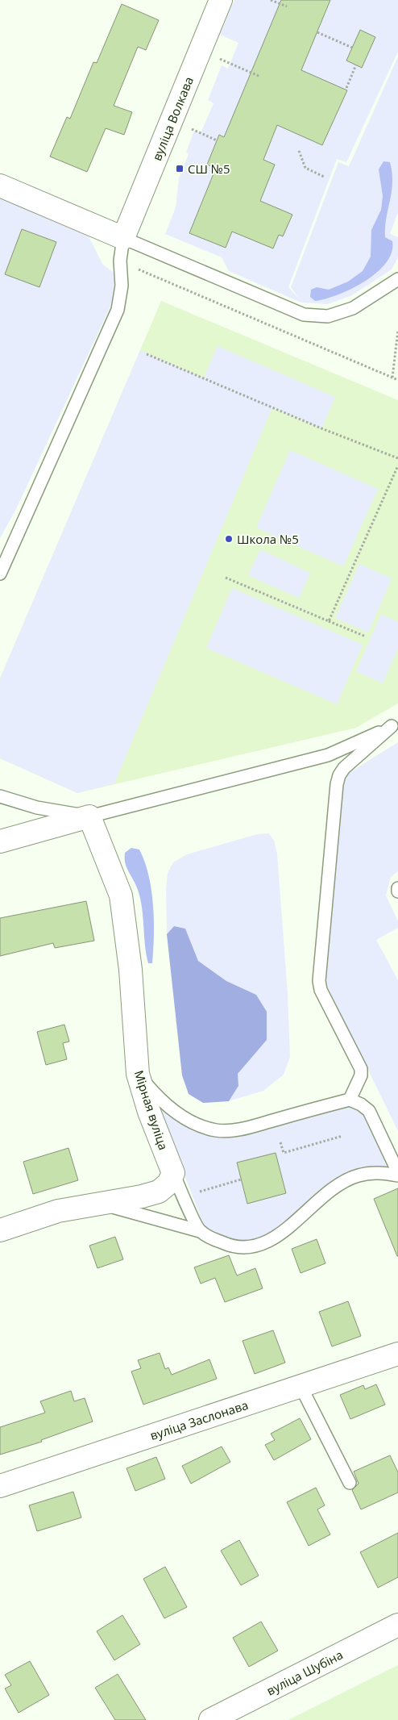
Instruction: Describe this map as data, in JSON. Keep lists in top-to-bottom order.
{
  "streets": {
    "street": [
      "вуліца Волкава",
      "Мірная вуліца",
      "вуліца Заслонава",
      "вуліца Шубіна"
    ]
  },
  "places": {
    "transit": ["СШ №5"],
    "other": ["Школа №5"]
  }
}
